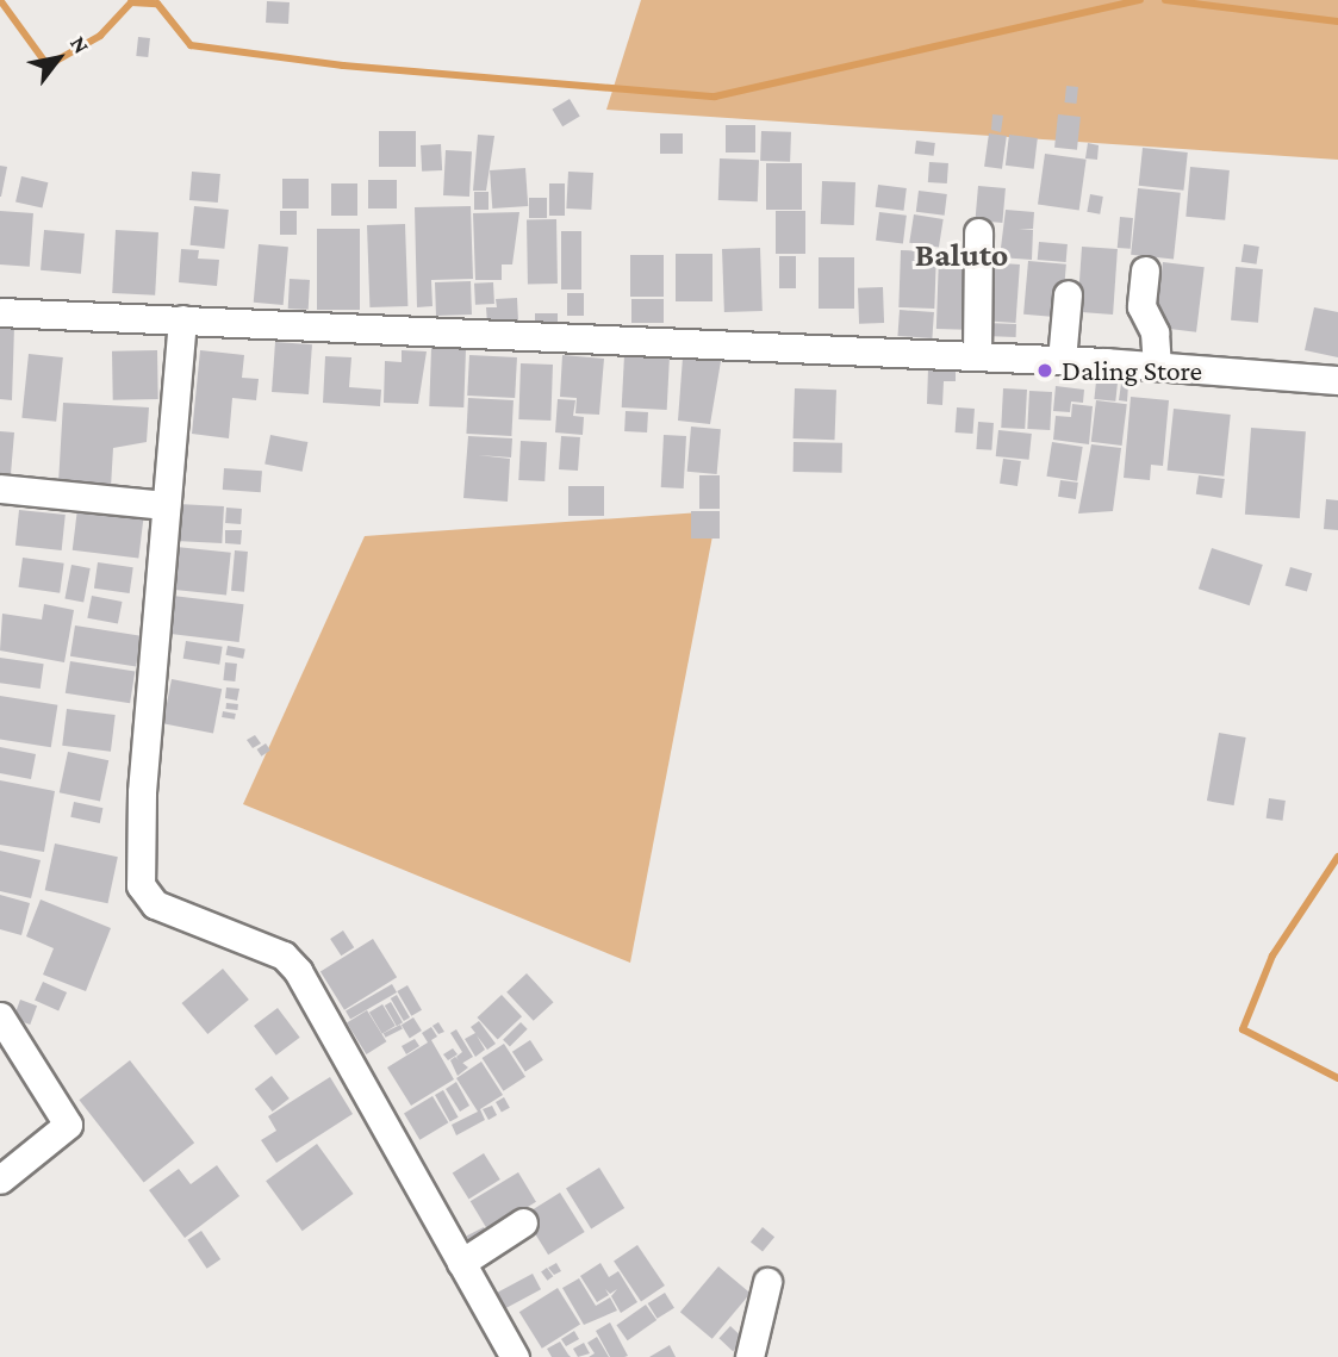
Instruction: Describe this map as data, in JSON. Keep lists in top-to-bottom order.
{
  "districts": ["Baluto"],
  "places": ["Daling Store"],
  "north": "top right"
}
